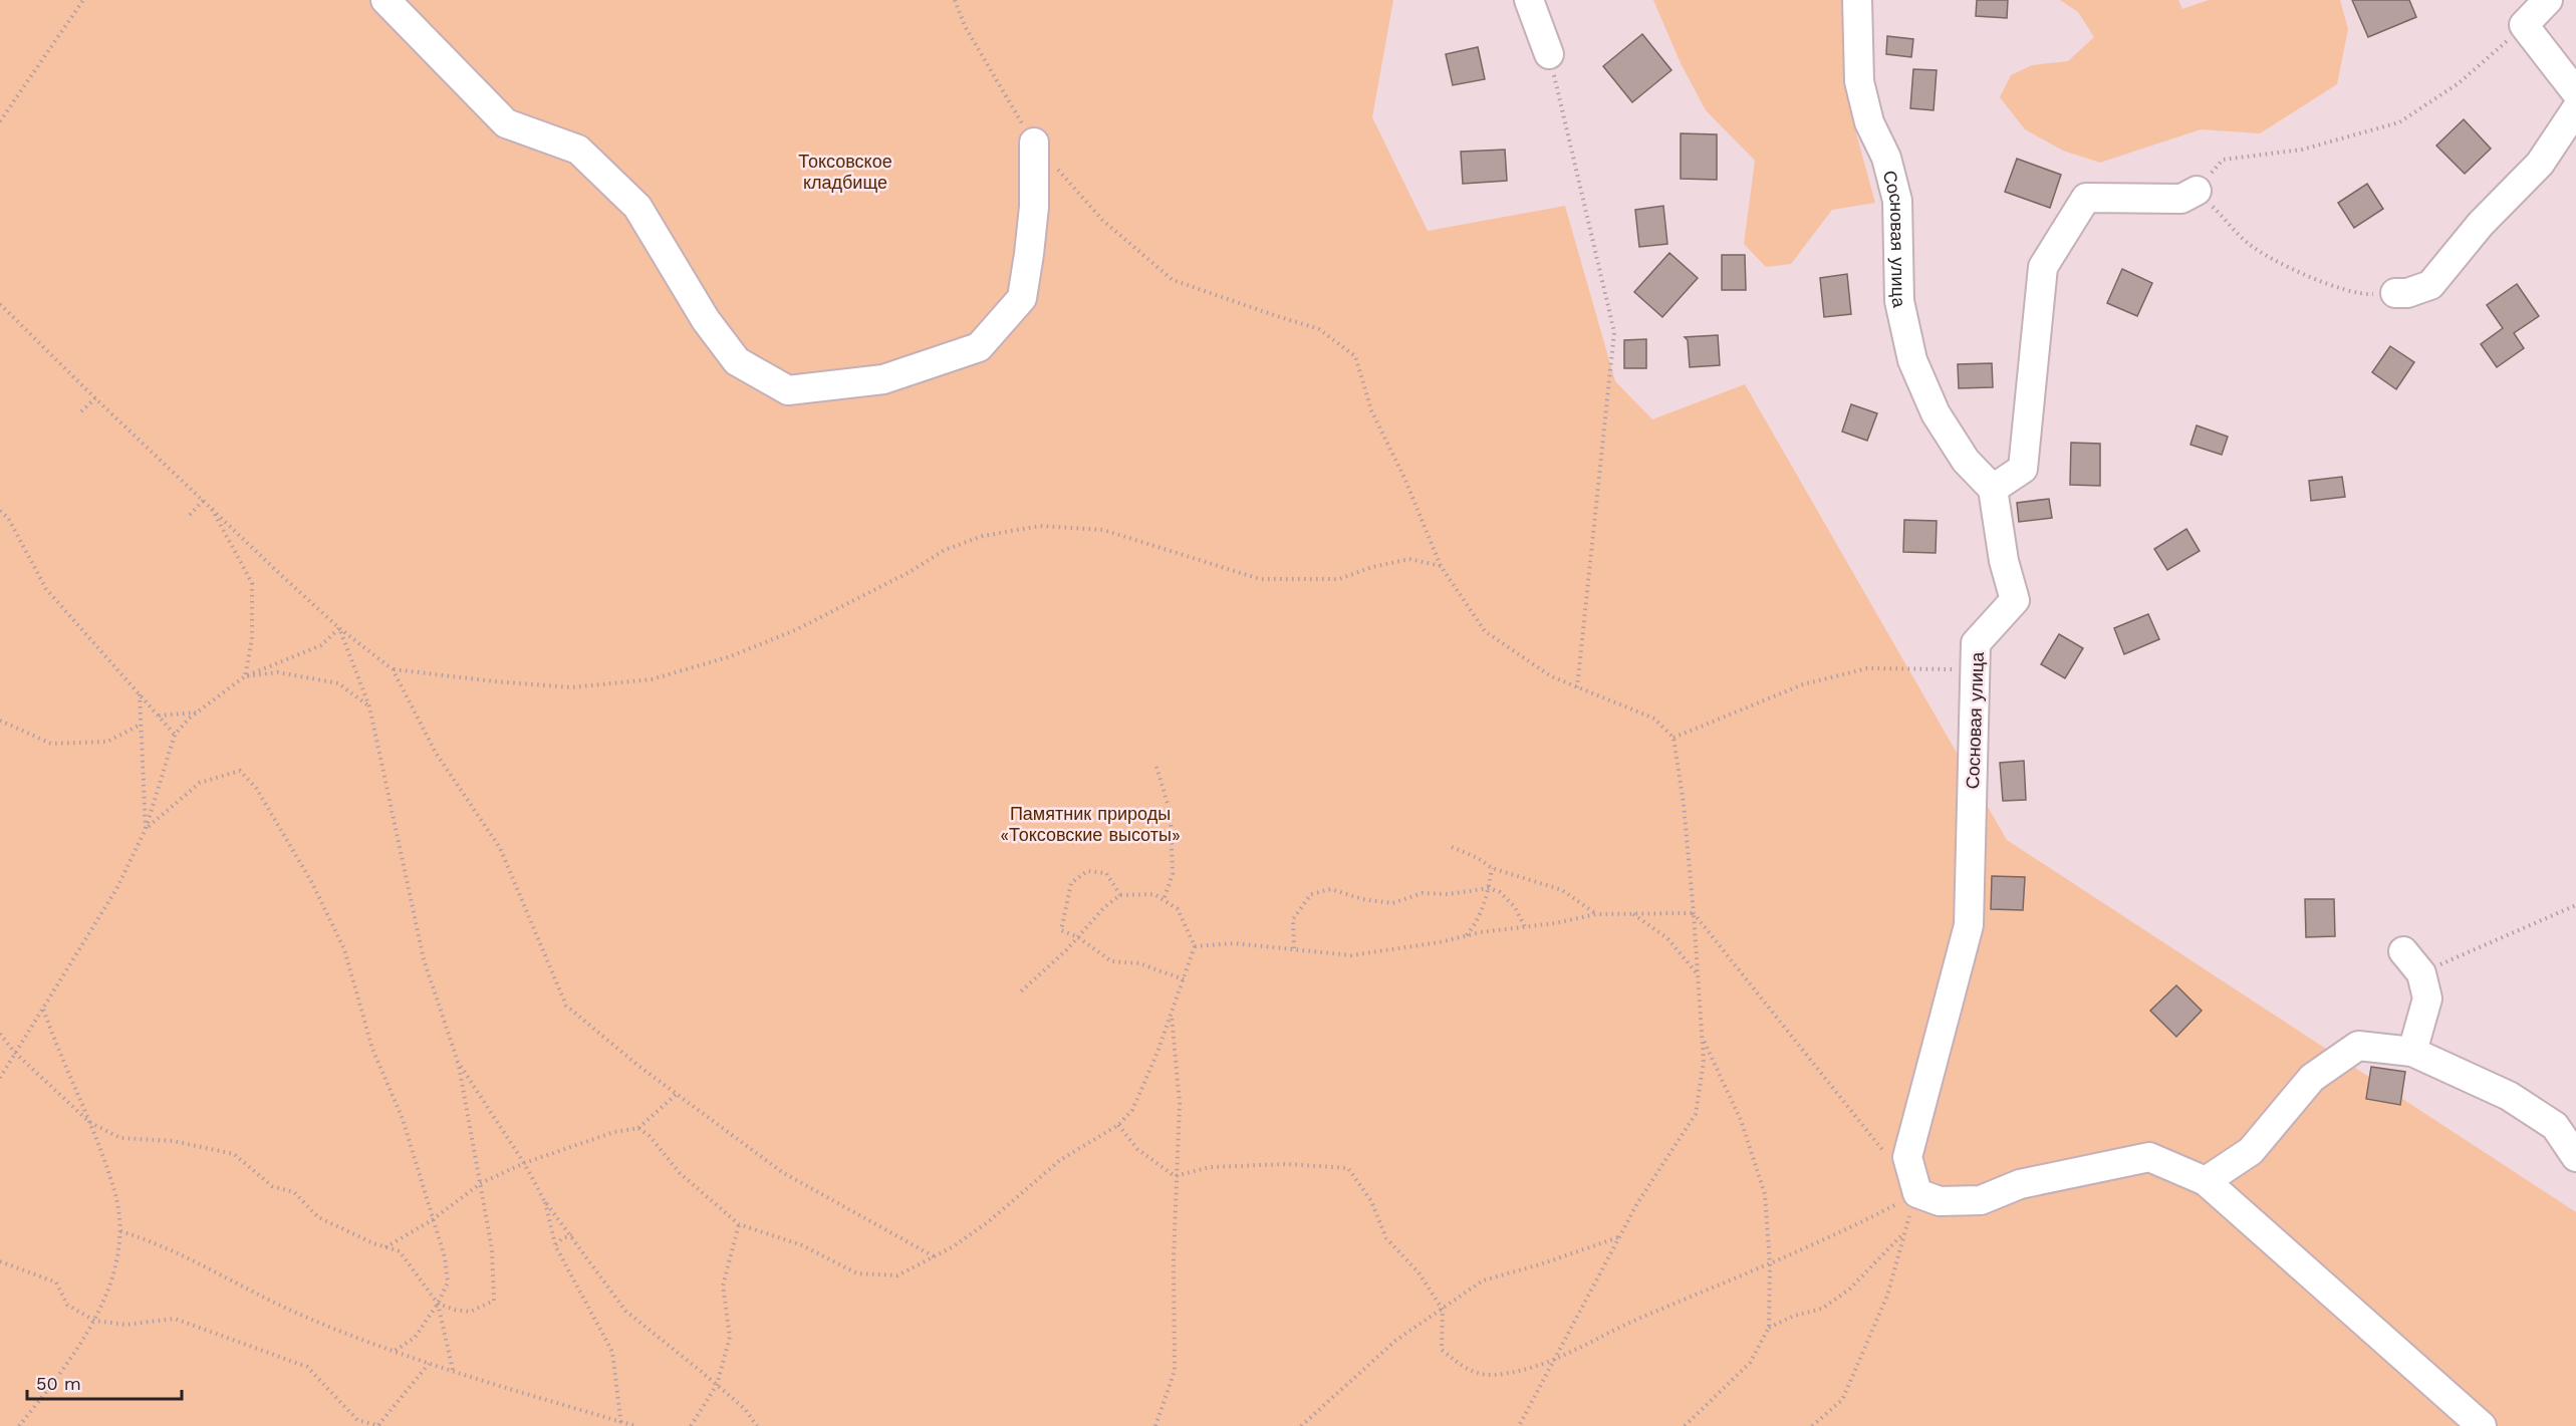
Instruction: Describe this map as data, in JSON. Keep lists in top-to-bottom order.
{
  "streets": {
    "street": ["Сосновая улица"]
  },
  "parks": ["Токсовское кладбище", "Памятник природы «Токсовские высоты»"],
  "scale_bar": "50 m"
}
